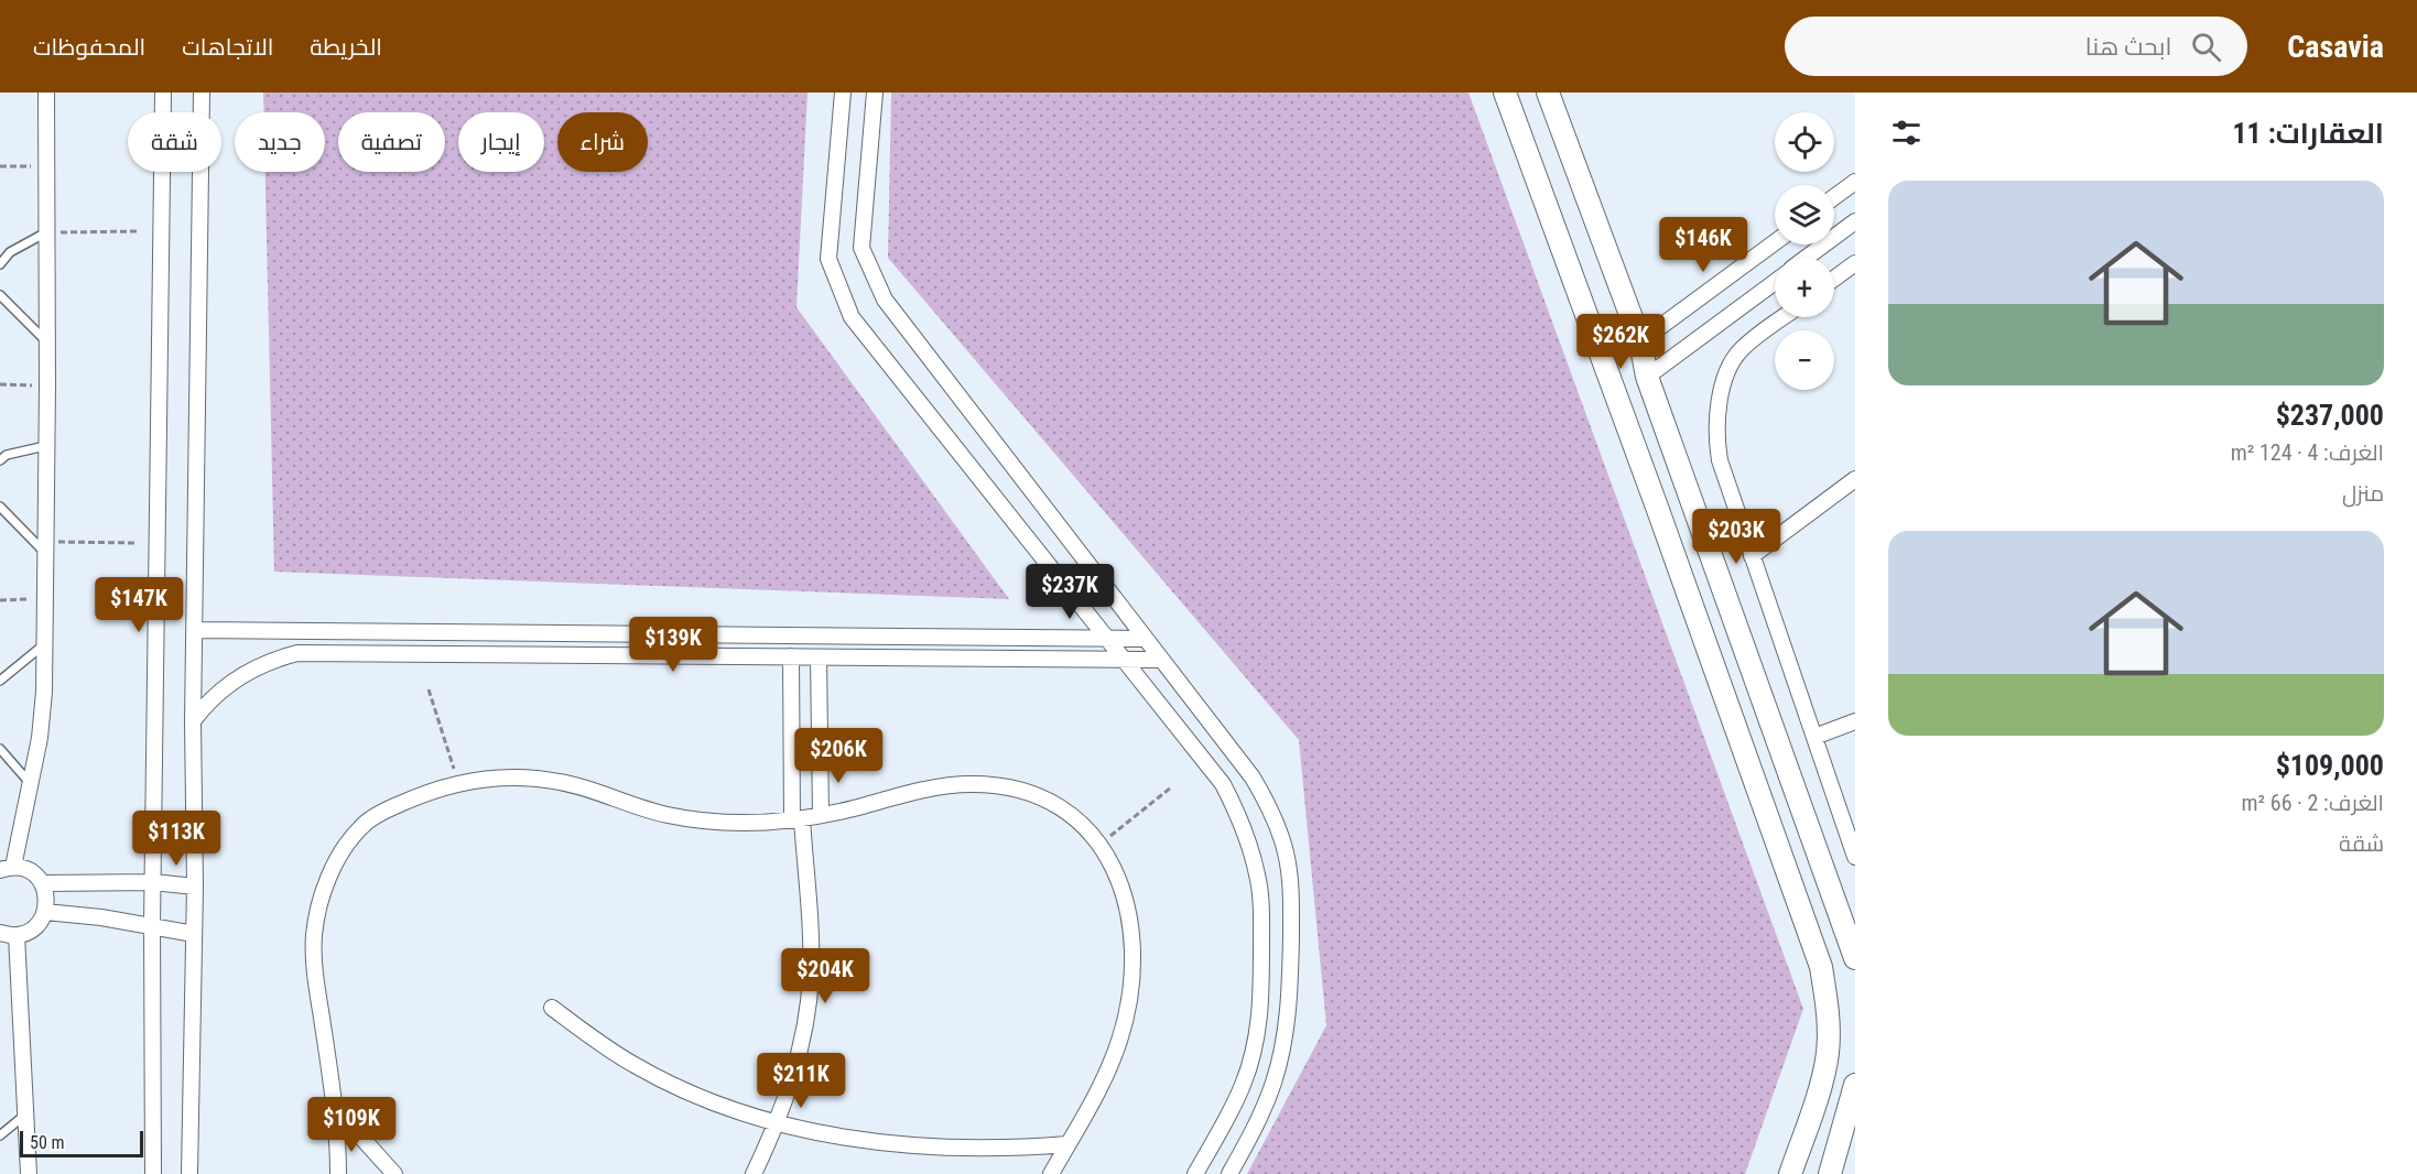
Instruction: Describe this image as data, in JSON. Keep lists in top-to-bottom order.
{
  "scale_bar": "50 m",
  "page": {
    "header": "Casavia",
    "search": "ابحث هنا",
    "nav": ["الخريطة", "الاتجاهات", "المحفوظات"],
    "heading": "العقارات: 11",
    "map_buttons": ["+", "−"],
    "chip": [
      "شراء",
      "إيجار",
      "تصفية",
      "جديد",
      "شقة"
    ],
    "list": [
      {
        "name": "$237,000",
        "note": "الغرف: 4 · 124 m² · منزل"
      },
      {
        "name": "$109,000",
        "note": "الغرف: 2 · 66 m² · شقة"
      }
    ],
    "price": [
      "$146K",
      "$262K",
      "$203K",
      "$237K",
      "$147K",
      "$139K",
      "$206K",
      "$113K",
      "$204K",
      "$211K",
      "$109K"
    ],
    "scale": "50 m"
  }
}
